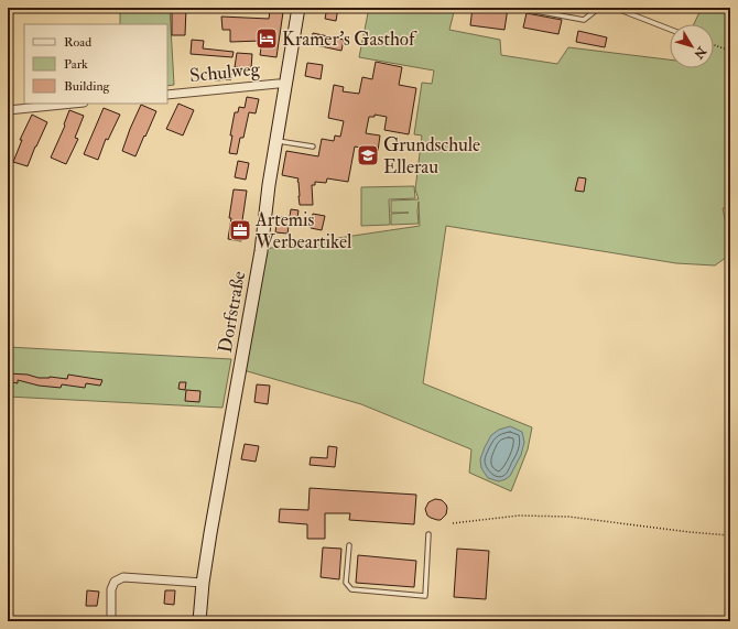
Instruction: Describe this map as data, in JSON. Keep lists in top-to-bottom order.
{
  "streets": {
    "street": ["Schulweg", "Dorfstraße"]
  },
  "crossings": [
    ["Schulweg", "Dorfstraße"]
  ],
  "places": {
    "hotel": ["Kramer's Gasthof"],
    "school or university": ["Grundschule Ellerau"],
    "office": ["Artemis Werbeartikel"]
  },
  "legend": ["Road", "Park", "Building"],
  "north": "bottom right"
}
